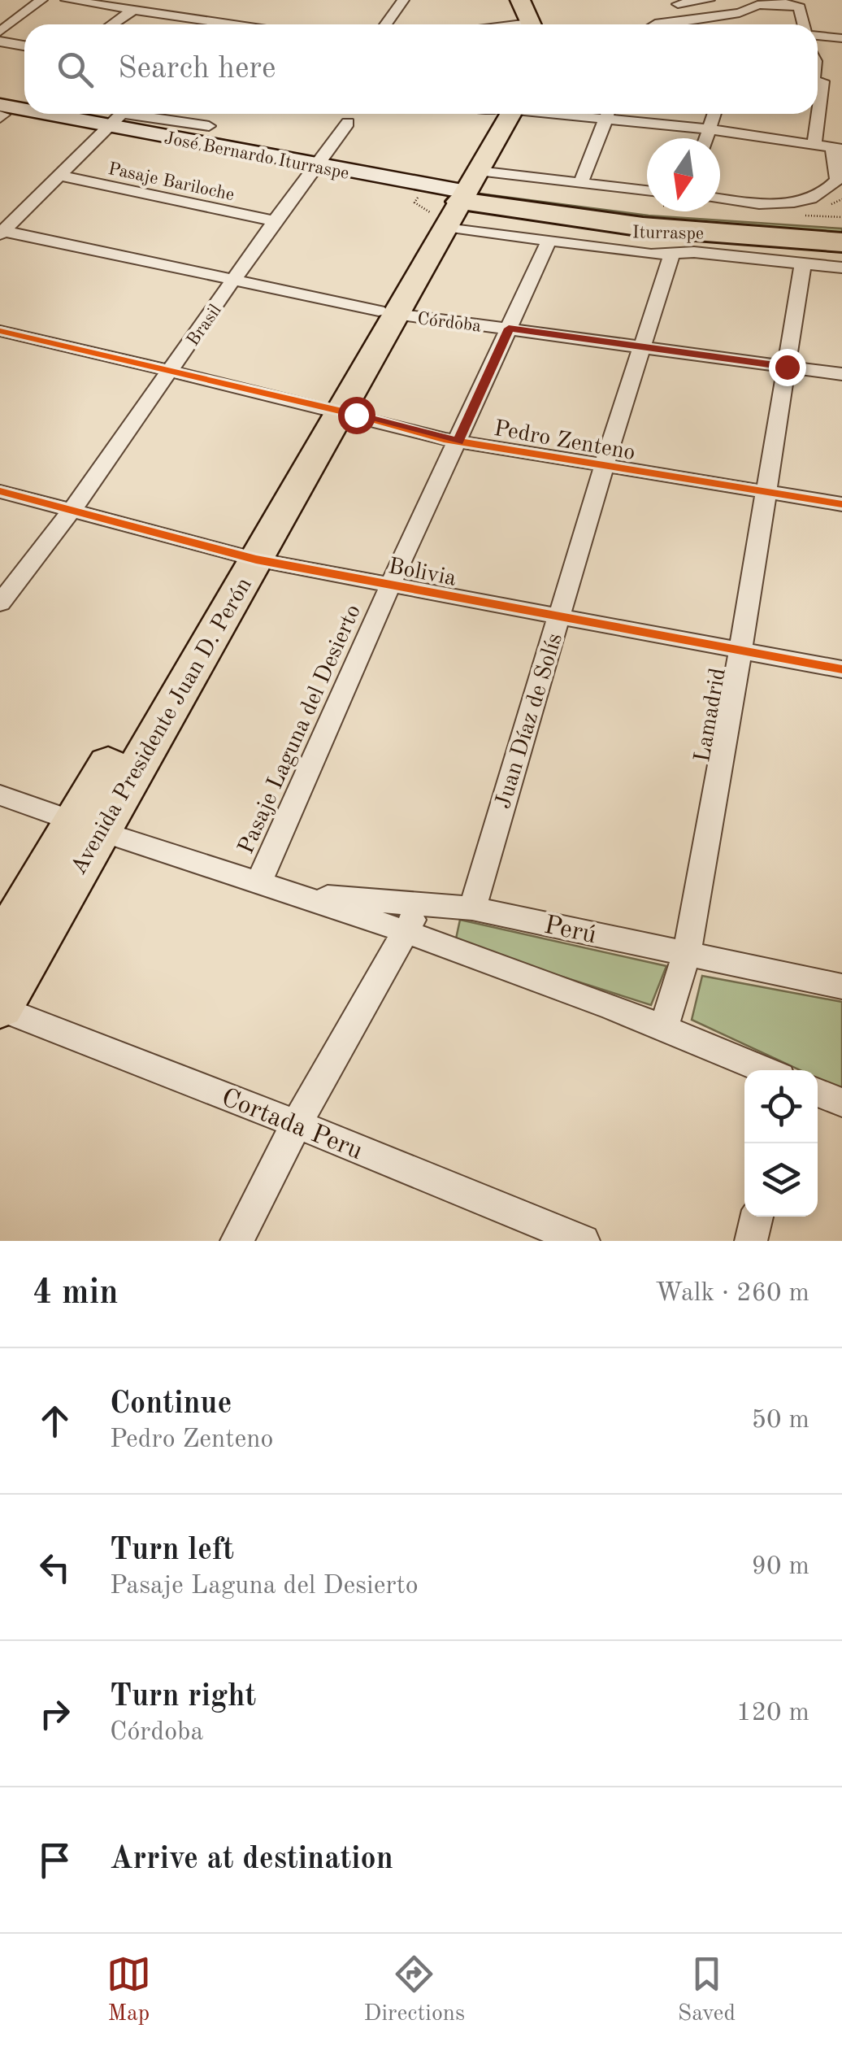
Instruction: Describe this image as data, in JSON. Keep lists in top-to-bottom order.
{
  "streets": {
    "main road": ["José Bernardo Iturraspe", "Avenida Presidente Juan D. Perón"],
    "street": [
      "Pasaje Bariloche",
      "Iturraspe",
      "Córdoba",
      "Brasil",
      "Pedro Zenteno",
      "Bolivia",
      "Lamadrid",
      "Juan Díaz de Solís",
      "Pasaje Laguna del Desierto",
      "Perú",
      "Cortada Peru"
    ]
  },
  "crossings": [
    ["José Bernardo Iturraspe", "Iturraspe"],
    ["José Bernardo Iturraspe", "Brasil"],
    ["José Bernardo Iturraspe", "Avenida Presidente Juan D. Perón"],
    ["Pasaje Bariloche", "Brasil"],
    ["Iturraspe", "Lamadrid"],
    ["Iturraspe", "Juan Díaz de Solís"],
    ["Iturraspe", "Avenida Presidente Juan D. Perón"],
    ["Iturraspe", "Pasaje Laguna del Desierto"],
    ["Córdoba", "Brasil"],
    ["Córdoba", "Lamadrid"],
    ["Córdoba", "Juan Díaz de Solís"],
    ["Córdoba", "Avenida Presidente Juan D. Perón"],
    ["Córdoba", "Pasaje Laguna del Desierto"],
    ["Brasil", "Pedro Zenteno"],
    ["Brasil", "Bolivia"],
    ["Pedro Zenteno", "Lamadrid"],
    ["Pedro Zenteno", "Juan Díaz de Solís"],
    ["Pedro Zenteno", "Avenida Presidente Juan D. Perón"],
    ["Pedro Zenteno", "Pasaje Laguna del Desierto"],
    ["Bolivia", "Lamadrid"],
    ["Bolivia", "Juan Díaz de Solís"],
    ["Bolivia", "Avenida Presidente Juan D. Perón"],
    ["Bolivia", "Pasaje Laguna del Desierto"],
    ["Lamadrid", "Perú"],
    ["Juan Díaz de Solís", "Perú"],
    ["Avenida Presidente Juan D. Perón", "Perú"],
    ["Avenida Presidente Juan D. Perón", "Cortada Peru"],
    ["Pasaje Laguna del Desierto", "Perú"]
  ],
  "north": "bottom",
  "page": {
    "search": "Search here",
    "heading": ["4 min", "Walk · 260 m"],
    "list": [
      ["Continue", "Pedro Zenteno", "50 m"],
      ["Turn left", "Pasaje Laguna del Desierto", "90 m"],
      ["Turn right", "Córdoba", "120 m"],
      "Arrive at destination"
    ],
    "nav": ["Map", "Directions", "Saved"]
  }
}
